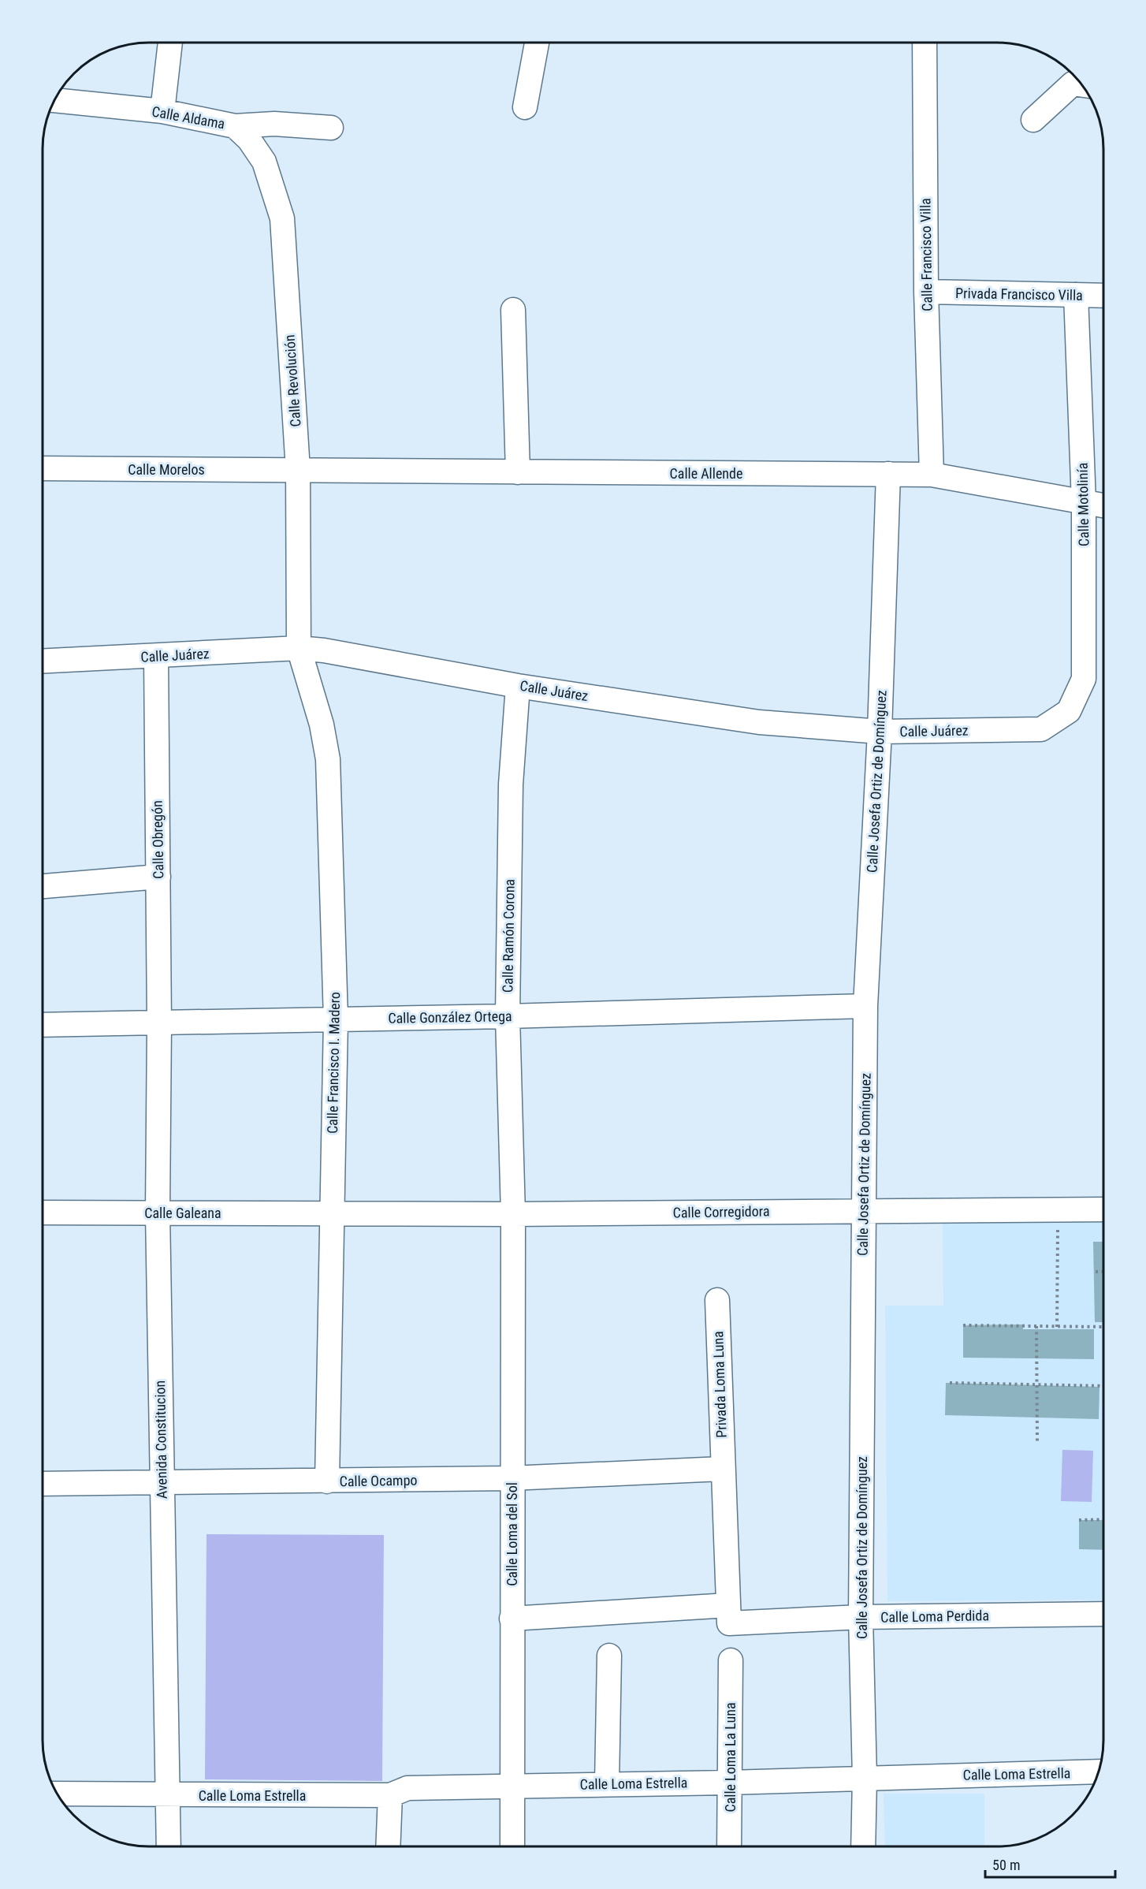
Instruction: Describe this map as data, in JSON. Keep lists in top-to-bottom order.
{
  "streets": {
    "street": [
      "Calle Aldama",
      "Calle Francisco Villa",
      "Privada Francisco Villa",
      "Calle Revolución",
      "Calle Morelos",
      "Calle Allende",
      "Calle Motolinía",
      "Calle Juárez",
      "Calle Josefa Ortiz de Domínguez",
      "Calle Obregón",
      "Calle Ramón Corona",
      "Calle González Ortega",
      "Calle Francisco I. Madero",
      "Calle Corregidora",
      "Calle Galeana",
      "Privada Loma Luna",
      "Avenida Constitucion",
      "Calle Ocampo",
      "Calle Loma del Sol",
      "Calle Loma Perdida",
      "Calle Loma La Luna",
      "Calle Loma Estrella"
    ]
  },
  "crossings": [
    ["Calle Aldama", "Calle Revolución"],
    ["Calle Francisco Villa", "Privada Francisco Villa"],
    ["Calle Francisco Villa", "Calle Allende"],
    ["Privada Francisco Villa", "Calle Motolinía"],
    ["Calle Revolución", "Calle Morelos"],
    ["Calle Revolución", "Calle Allende"],
    ["Calle Revolución", "Calle Juárez"],
    ["Calle Revolución", "Calle Francisco I. Madero"],
    ["Calle Morelos", "Calle Allende"],
    ["Calle Allende", "Calle Motolinía"],
    ["Calle Allende", "Calle Josefa Ortiz de Domínguez"],
    ["Calle Motolinía", "Calle Juárez"],
    ["Calle Juárez", "Calle Josefa Ortiz de Domínguez"],
    ["Calle Juárez", "Calle Obregón"],
    ["Calle Juárez", "Calle Ramón Corona"],
    ["Calle Juárez", "Calle Francisco I. Madero"],
    ["Calle Josefa Ortiz de Domínguez", "Calle González Ortega"],
    ["Calle Josefa Ortiz de Domínguez", "Calle Corregidora"],
    ["Calle Josefa Ortiz de Domínguez", "Calle Loma Perdida"],
    ["Calle Josefa Ortiz de Domínguez", "Calle Loma Estrella"],
    ["Calle Obregón", "Calle González Ortega"],
    ["Calle Obregón", "Avenida Constitucion"],
    ["Calle Ramón Corona", "Calle González Ortega"],
    ["Calle Ramón Corona", "Calle Corregidora"],
    ["Calle Ramón Corona", "Calle Loma del Sol"],
    ["Calle González Ortega", "Calle Francisco I. Madero"],
    ["Calle González Ortega", "Avenida Constitucion"],
    ["Calle Francisco I. Madero", "Calle Corregidora"],
    ["Calle Francisco I. Madero", "Calle Galeana"],
    ["Calle Francisco I. Madero", "Calle Ocampo"],
    ["Calle Corregidora", "Calle Galeana"],
    ["Calle Corregidora", "Calle Loma del Sol"],
    ["Calle Galeana", "Avenida Constitucion"],
    ["Privada Loma Luna", "Calle Ocampo"],
    ["Avenida Constitucion", "Calle Ocampo"],
    ["Avenida Constitucion", "Calle Loma Estrella"],
    ["Calle Ocampo", "Calle Loma del Sol"],
    ["Calle Loma del Sol", "Calle Loma Perdida"],
    ["Calle Loma del Sol", "Calle Loma Estrella"],
    ["Calle Loma La Luna", "Calle Loma Estrella"]
  ],
  "scale_bar": "50 m"
}
